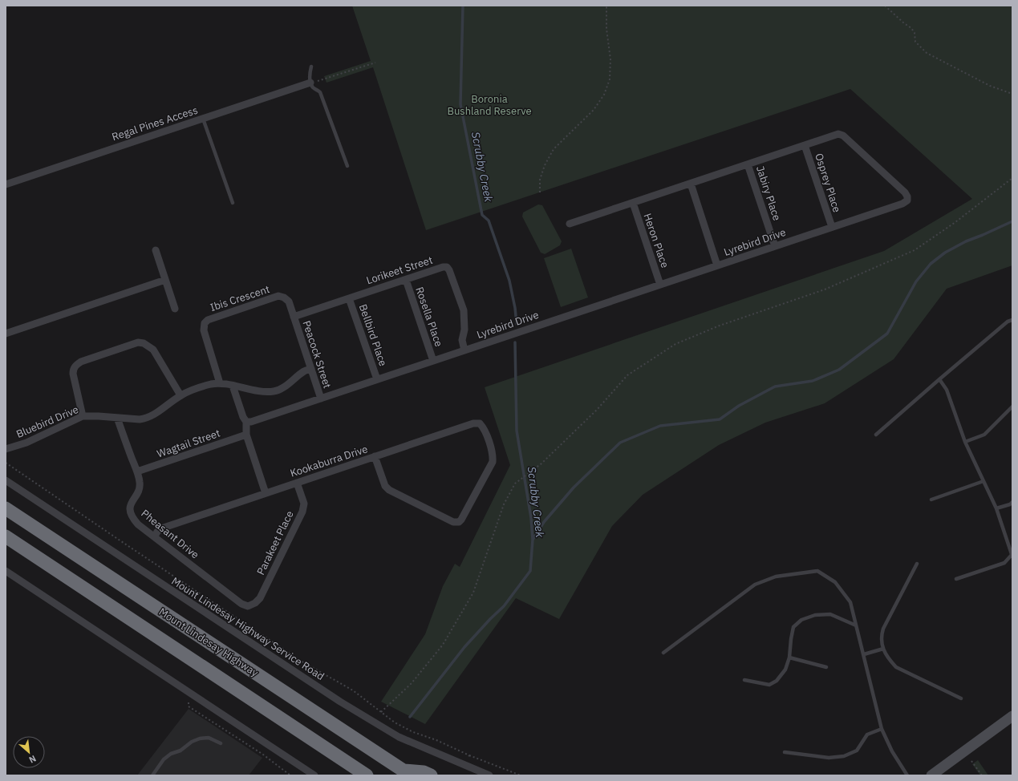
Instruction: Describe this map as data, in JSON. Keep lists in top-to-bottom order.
{
  "streets": {
    "highway": ["Mount Lindesay Highway"],
    "street": [
      "Regal Pines Access",
      "Osprey Place",
      "Jabiry Place",
      "Heron Place",
      "Lyrebird Drive",
      "Lorikeet Street",
      "Ibis Crescent",
      "Rosella Place",
      "Bellbird Place",
      "Peacock Street",
      "Bluebird Drive",
      "Wagtail Street",
      "Kookaburra Drive",
      "Pheasant Drive",
      "Parakeet Place",
      "Mount Lindesay Highway Service Road"
    ]
  },
  "crossings": [
    ["Osprey Place", "Lyrebird Drive"],
    ["Jabiry Place", "Lyrebird Drive"],
    ["Heron Place", "Lyrebird Drive"],
    ["Lyrebird Drive", "Lorikeet Street"],
    ["Lyrebird Drive", "Rosella Place"],
    ["Lyrebird Drive", "Bellbird Place"],
    ["Lyrebird Drive", "Peacock Street"],
    ["Lorikeet Street", "Ibis Crescent"],
    ["Lorikeet Street", "Rosella Place"],
    ["Lorikeet Street", "Bellbird Place"],
    ["Lorikeet Street", "Peacock Street"],
    ["Lorikeet Street", "Bluebird Drive"],
    ["Ibis Crescent", "Peacock Street"],
    ["Ibis Crescent", "Bluebird Drive"],
    ["Peacock Street", "Bluebird Drive"],
    ["Bluebird Drive", "Pheasant Drive"],
    ["Wagtail Street", "Pheasant Drive"],
    ["Kookaburra Drive", "Pheasant Drive"],
    ["Kookaburra Drive", "Parakeet Place"],
    ["Pheasant Drive", "Parakeet Place"]
  ],
  "water": ["Scrubby Creek"],
  "parks": ["Boronia Bushland Reserve"],
  "north": "bottom right"
}
